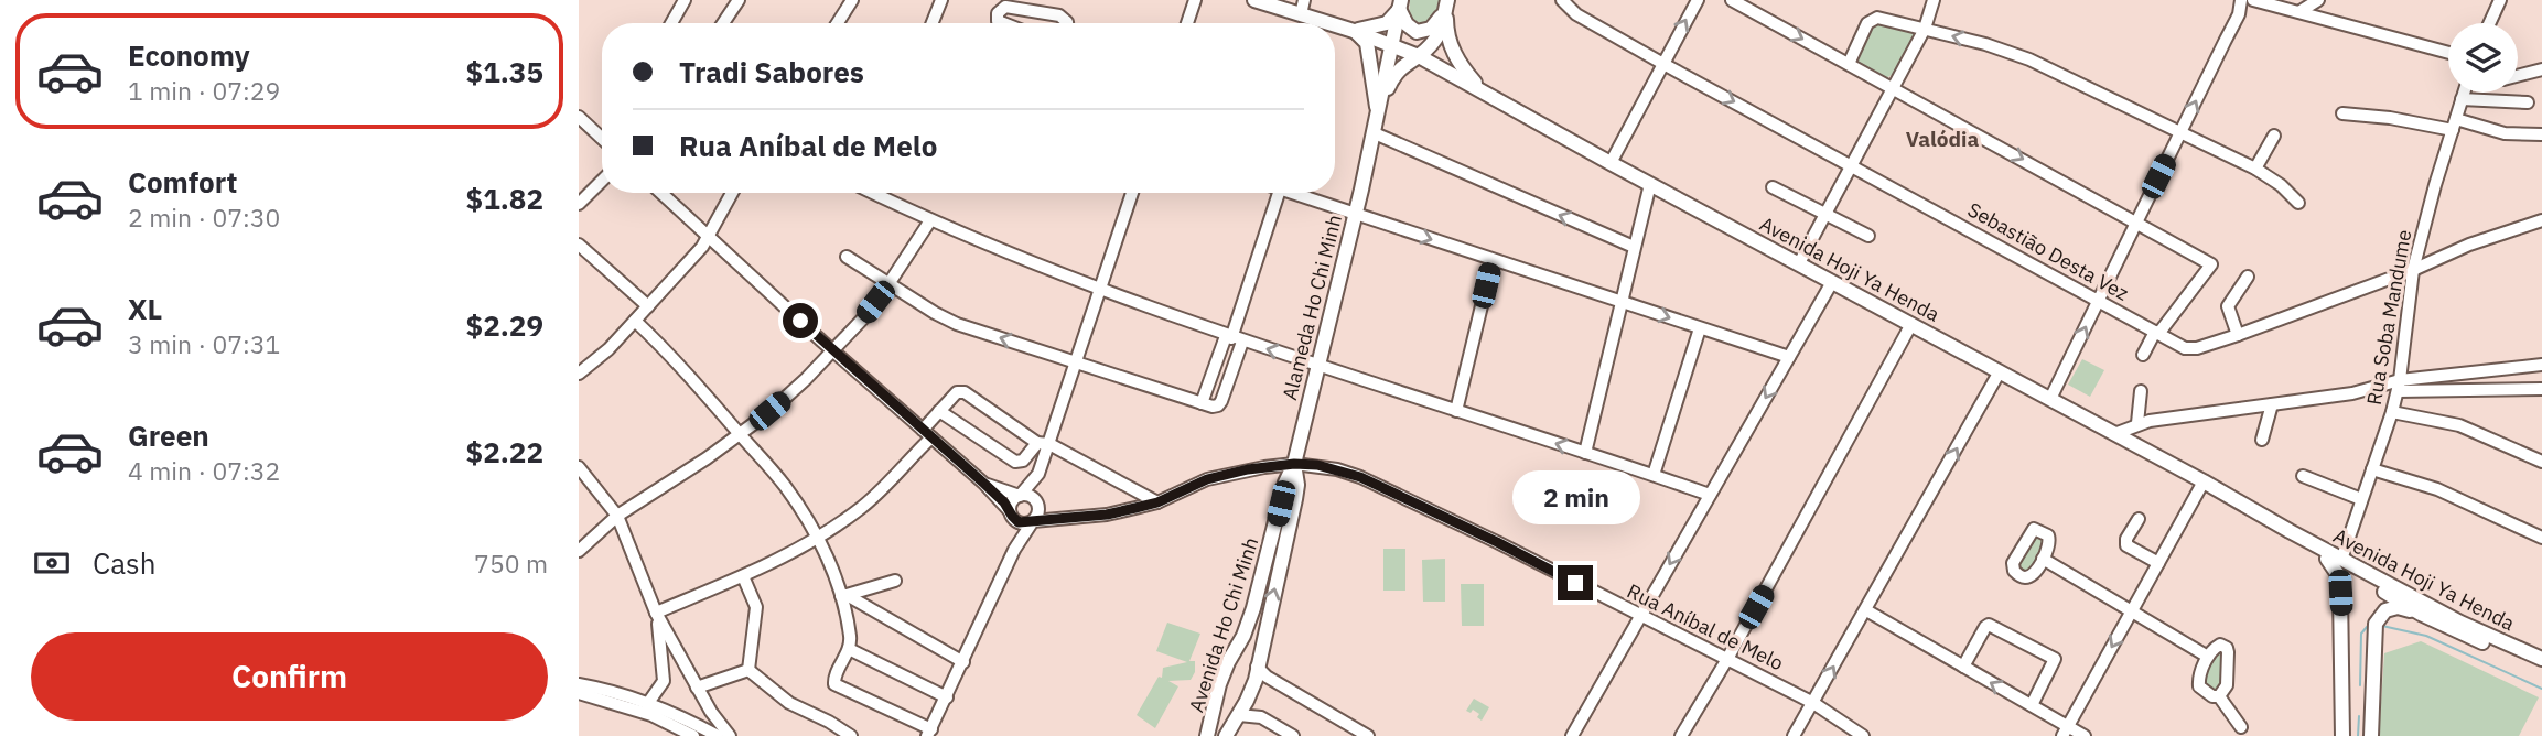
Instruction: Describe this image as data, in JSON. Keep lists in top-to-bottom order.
{
  "streets": {
    "main road": ["Avenida Hoji Ya Henda", "Alameda Ho Chi Minh", "Avenida Ho Chi Minh"],
    "street": ["Sebastião Desta Vez", "Rua Soba Mandume", "Rua Aníbal de Melo"]
  },
  "crossings": [
    ["Sebastião Desta Vez", "Rua Soba Mandume"],
    ["Avenida Hoji Ya Henda", "Rua Soba Mandume"],
    ["Alameda Ho Chi Minh", "Avenida Ho Chi Minh"],
    ["Alameda Ho Chi Minh", "Rua Aníbal de Melo"],
    ["Avenida Ho Chi Minh", "Rua Aníbal de Melo"]
  ],
  "districts": ["Valódia"],
  "page": {
    "list": [
      {
        "name": "Economy",
        "note": "1 min · 07:29",
        "value": "$1.35"
      },
      {
        "name": "Comfort",
        "note": "2 min · 07:30",
        "value": "$1.82"
      },
      {
        "name": "XL",
        "note": "3 min · 07:31",
        "value": "$2.29"
      },
      {
        "name": "Green",
        "note": "4 min · 07:32",
        "value": "$2.22"
      }
    ],
    "banner": ["Tradi Sabores", "Rua Aníbal de Melo"],
    "bubble": "2 min",
    "pay": ["Cash", "750 m"],
    "buttons": "Confirm"
  }
}
